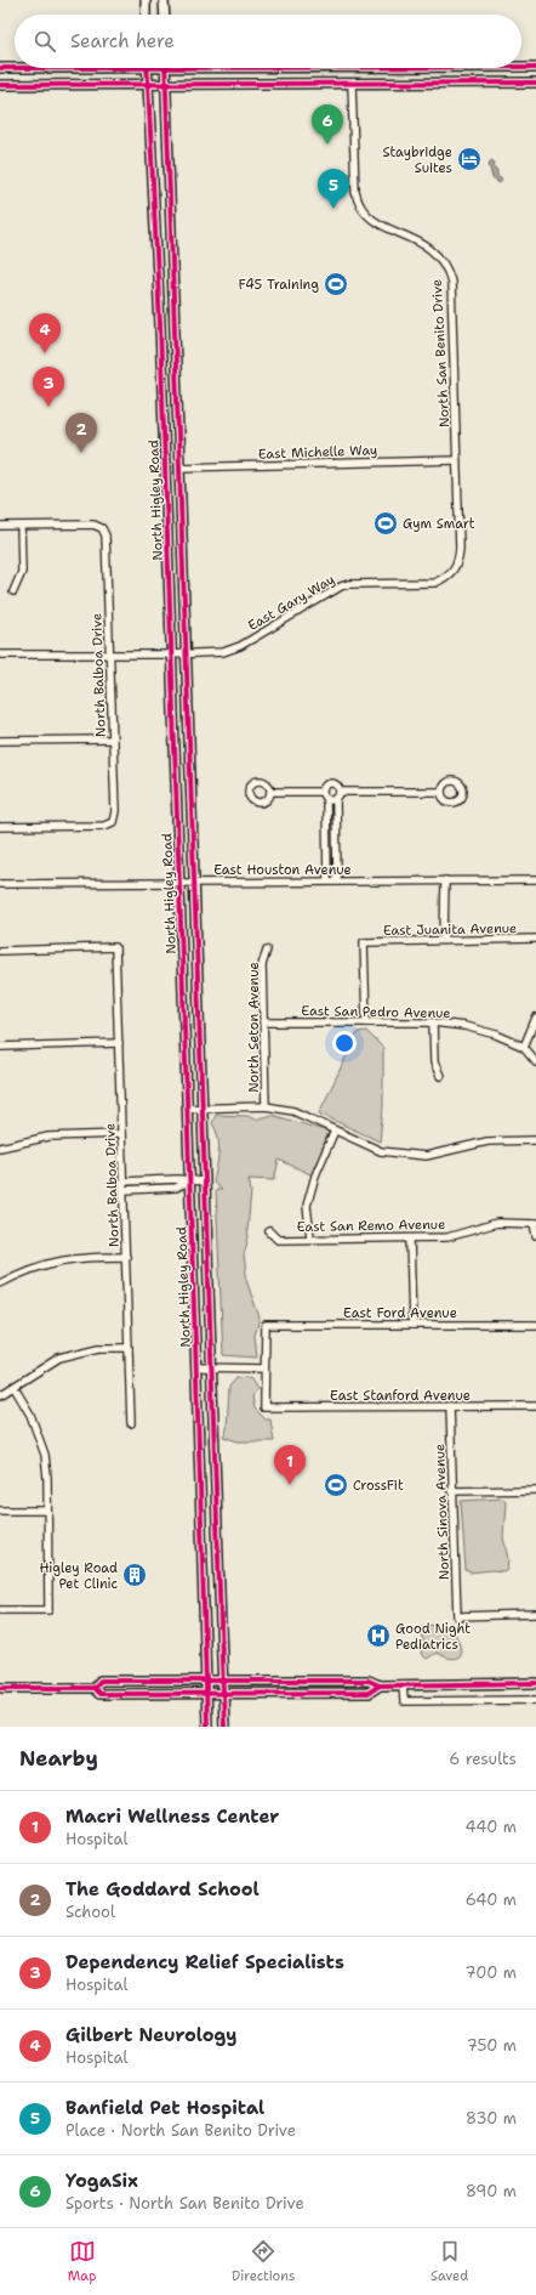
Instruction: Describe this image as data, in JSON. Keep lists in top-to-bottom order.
{
  "streets": {
    "main road": ["North Higley Road"],
    "street": [
      "North San Benito Drive",
      "East Michelle Way",
      "East Gary Way",
      "North Balboa Drive",
      "East Houston Avenue",
      "East Juanita Avenue",
      "East San Pedro Avenue",
      "North Seton Avenue",
      "East San Remo Avenue",
      "East Ford Avenue",
      "East Stanford Avenue",
      "North Sinova Avenue"
    ]
  },
  "crossings": [
    ["North San Benito Drive", "East Michelle Way"],
    ["North San Benito Drive", "East Gary Way"],
    ["East Michelle Way", "North Higley Road"],
    ["North Higley Road", "East Gary Way"],
    ["North Higley Road", "East Houston Avenue"],
    ["East Gary Way", "North Balboa Drive"],
    ["East Juanita Avenue", "East San Pedro Avenue"],
    ["East San Pedro Avenue", "North Seton Avenue"],
    ["East Ford Avenue", "East Stanford Avenue"],
    ["East Stanford Avenue", "North Sinova Avenue"]
  ],
  "places": {
    "hotel": ["Staybridge Suites"],
    "sports": ["F45 Training", "Gym Smart", "CrossFit"],
    "building": ["Higley Road Pet Clinic"],
    "hospital": ["Good Night Pediatrics"]
  },
  "page": {
    "search": "Search here",
    "pins": [
      "6",
      "5",
      "4",
      "3",
      "2",
      "1"
    ],
    "heading": ["Nearby", "6 results"],
    "list": [
      {
        "mark": "1",
        "name": "Macri Wellness Center",
        "note": "Hospital",
        "value": "440 m"
      },
      {
        "mark": "2",
        "name": "The Goddard School",
        "note": "School",
        "value": "640 m"
      },
      {
        "mark": "3",
        "name": "Dependency Relief Specialists",
        "note": "Hospital",
        "value": "700 m"
      },
      {
        "mark": "4",
        "name": "Gilbert Neurology",
        "note": "Hospital",
        "value": "750 m"
      },
      {
        "mark": "5",
        "name": "Banfield Pet Hospital",
        "note": "Place · North San Benito Drive",
        "value": "830 m"
      },
      {
        "mark": "6",
        "name": "YogaSix",
        "note": "Sports · North San Benito Drive",
        "value": "890 m"
      }
    ],
    "nav": ["Map", "Directions", "Saved"]
  }
}
